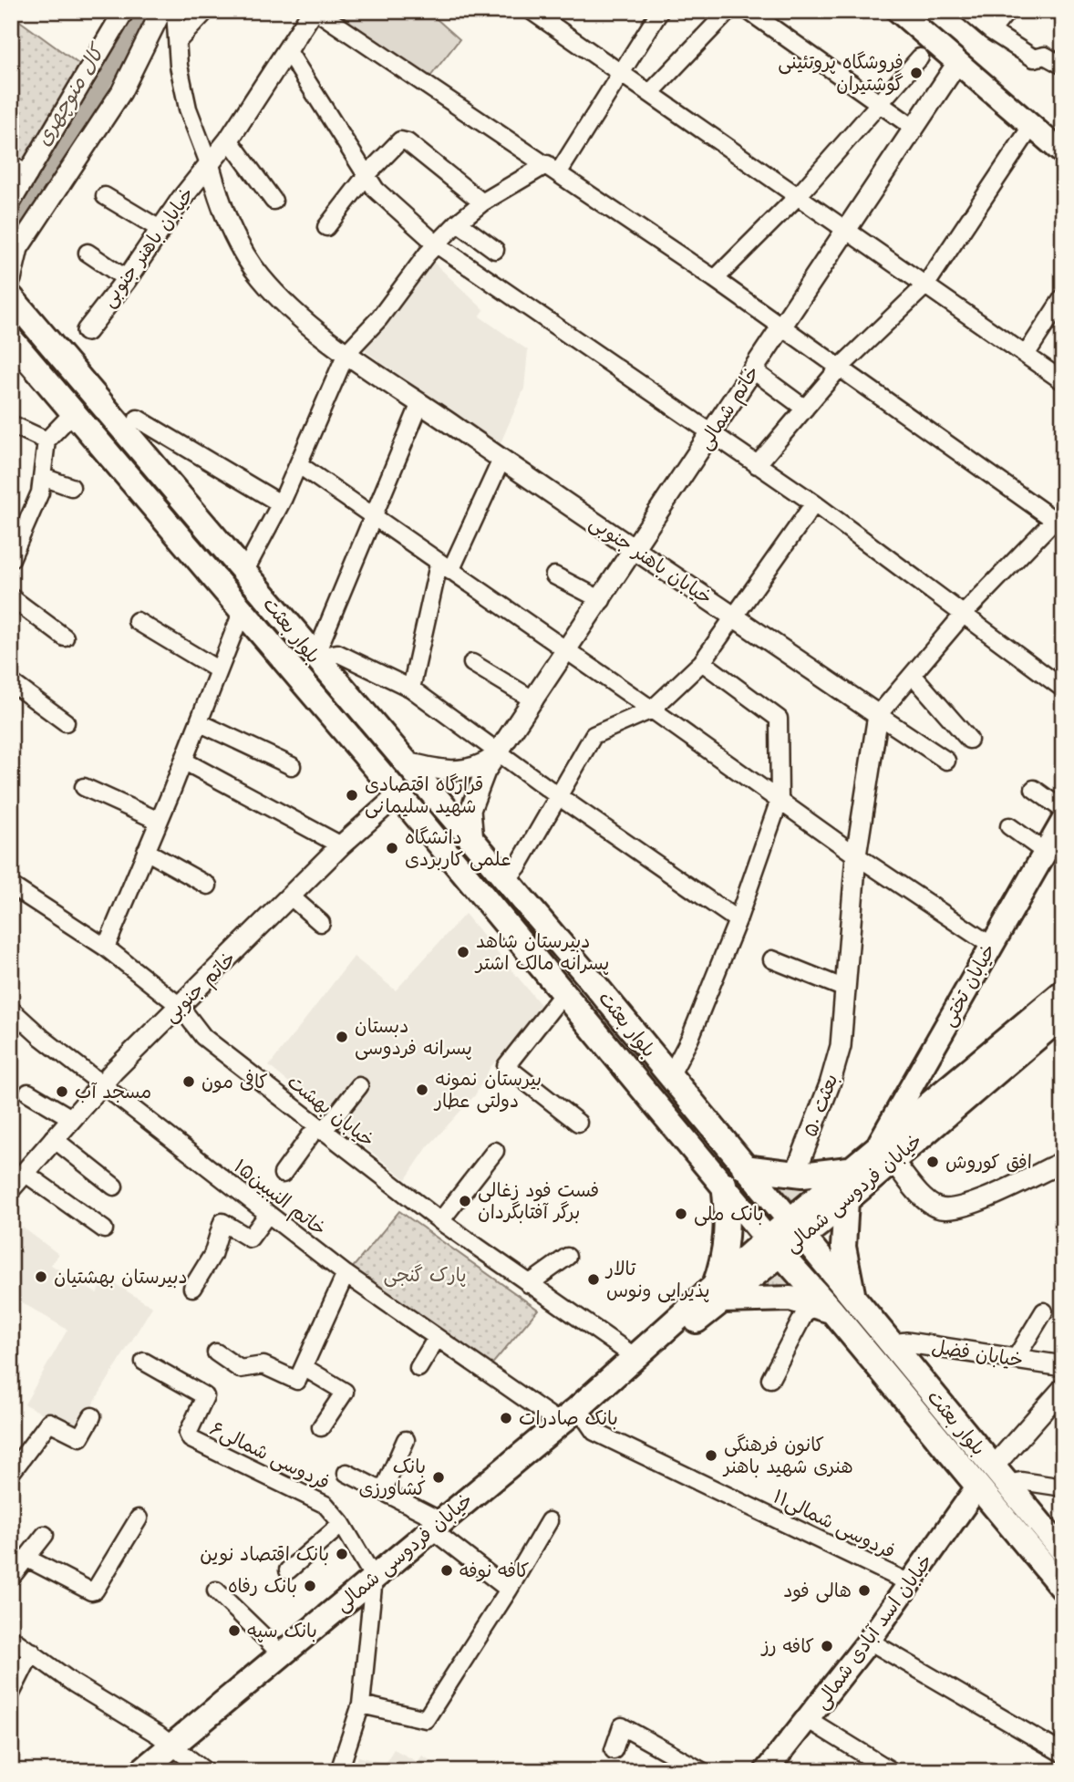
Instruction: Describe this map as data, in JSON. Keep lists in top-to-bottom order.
{
  "streets": {
    "main road": [
      "بلوار بعثت",
      "خیابان تختی",
      "خیابان فردوسی شمالی",
      "خیابان اسد آبادی شمالی"
    ],
    "street": [
      "خیابان باهنر جنوبی",
      "خاتم شمالی",
      "خاتم جنوبی",
      "بعثت ۵۰",
      "خیابان بهشت",
      "خاتم النببین۱۵",
      "خیابان فضل",
      "فردوسی شمالی۶",
      "فردوسی شمالی۱۱"
    ]
  },
  "crossings": [
    ["خیابان باهنر جنوبی", "خاتم شمالی"],
    ["خاتم شمالی", "بلوار بعثت"],
    ["بلوار بعثت", "خاتم جنوبی"],
    ["بلوار بعثت", "خیابان فردوسی شمالی"],
    ["بلوار بعثت", "خیابان فضل"],
    ["بلوار بعثت", "خیابان اسد آبادی شمالی"],
    ["خیابان تختی", "خیابان فردوسی شمالی"],
    ["خاتم جنوبی", "خیابان بهشت"],
    ["خاتم جنوبی", "خاتم النببین۱۵"],
    ["خیابان بهشت", "خیابان فردوسی شمالی"],
    ["خیابان فردوسی شمالی", "فردوسی شمالی۶"],
    ["خیابان فردوسی شمالی", "فردوسی شمالی۱۱"],
    ["خاتم النببین۱۵", "فردوسی شمالی۱۱"],
    ["فردوسی شمالی۱۱", "خیابان اسد آبادی شمالی"]
  ],
  "water": ["کال منوچهری"],
  "parks": ["پارک گنجی"],
  "places": [
    "فروشگاه پروتئینی گوشتیران",
    "قرارگاه اقتصادی شهید سلیمانی",
    "دانشگاه علمی کاربردی",
    "دبیرستان شاهد پسرانه مالک اشتر",
    "دبستان پسرانه فردوسی",
    "کافی مون",
    "بیرستان نمونه دولتی عطار",
    "مسجد آب",
    "افق کوروش",
    "فست فود زغالی برگر آفتابگردان",
    "بانک ملی",
    "دبیرستان بهشتیان",
    "تالار پذیرایی ونوس",
    "بانک صادرات",
    "کانون فرهنگی هنری شهید باهنر",
    "بانک کشاورزی",
    "بانک اقتصاد نوین",
    "کافه نوفه",
    "بانک رفاه",
    "هالی فود",
    "بانک سپه",
    "کافه رز"
  ]
}
